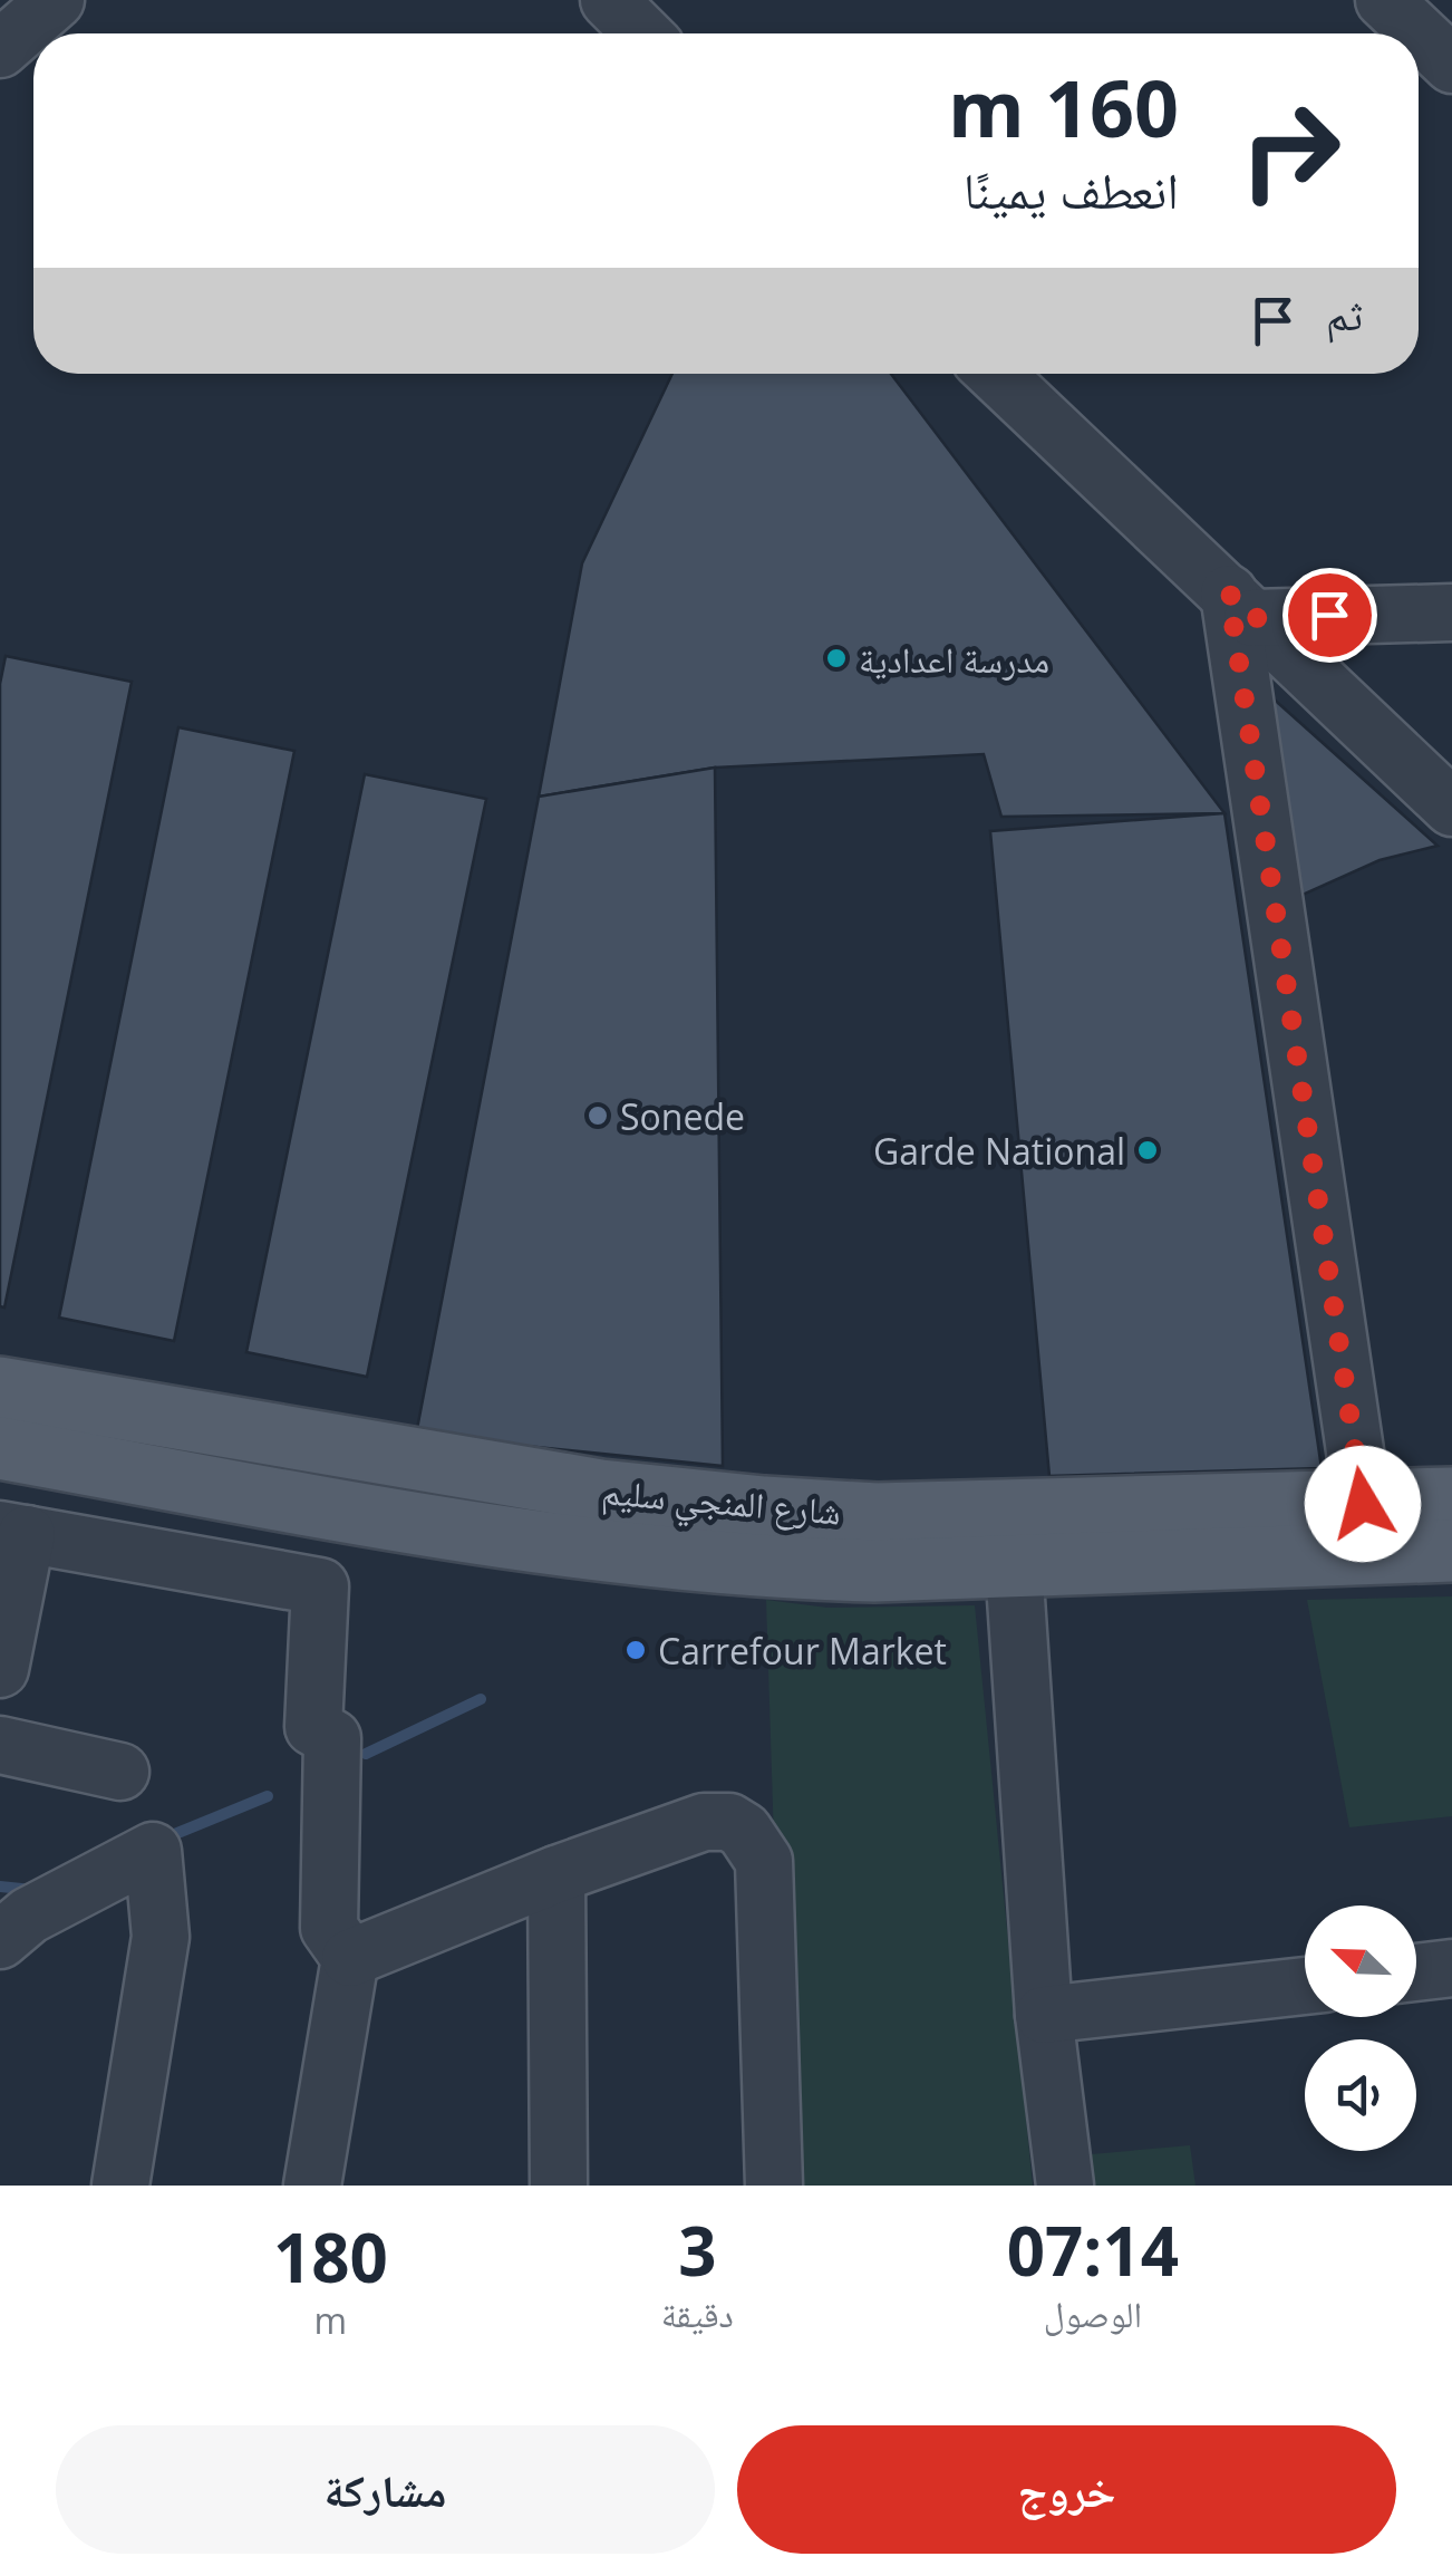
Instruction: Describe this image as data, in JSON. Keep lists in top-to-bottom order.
{
  "streets": {
    "main road": ["شارع المنجي سليم"]
  },
  "places": [
    "مدرسة اعدادية",
    "Sonede",
    "Garde National",
    "Carrefour Market"
  ],
  "north": "top left",
  "page": {
    "turn": ["160 m", "انعطف يمينًا"],
    "then": "ثم",
    "eta": [
      "07:14",
      "الوصول",
      "3",
      "دقيقة",
      "180",
      "m"
    ],
    "buttons": ["خروج", "مشاركة"]
  }
}
